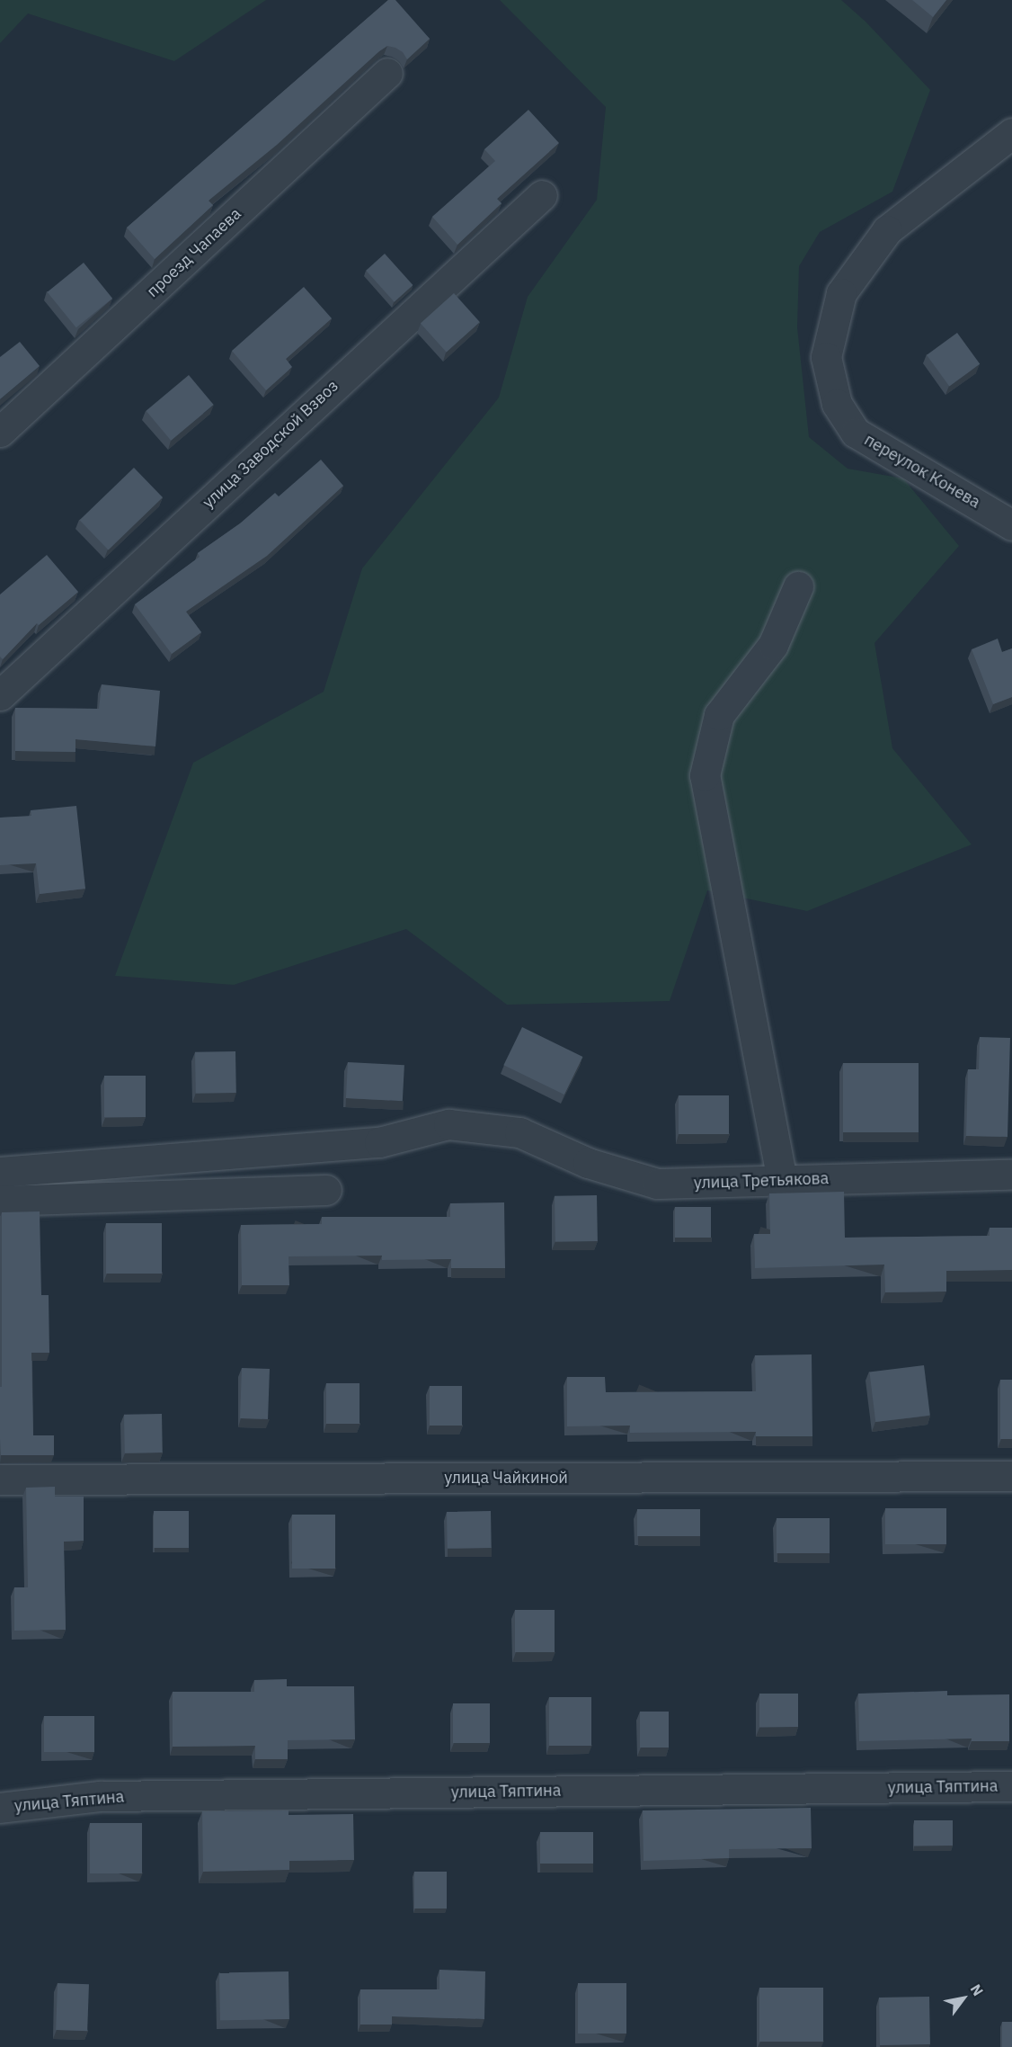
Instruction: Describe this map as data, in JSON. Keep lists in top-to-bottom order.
{
  "streets": {
    "street": [
      "проезд Чапаева",
      "улица Заводской Взвоз",
      "переулок Конева",
      "улица Третьякова",
      "улица Чайкиной",
      "улица Тяптина"
    ]
  },
  "north": "top right"
}
